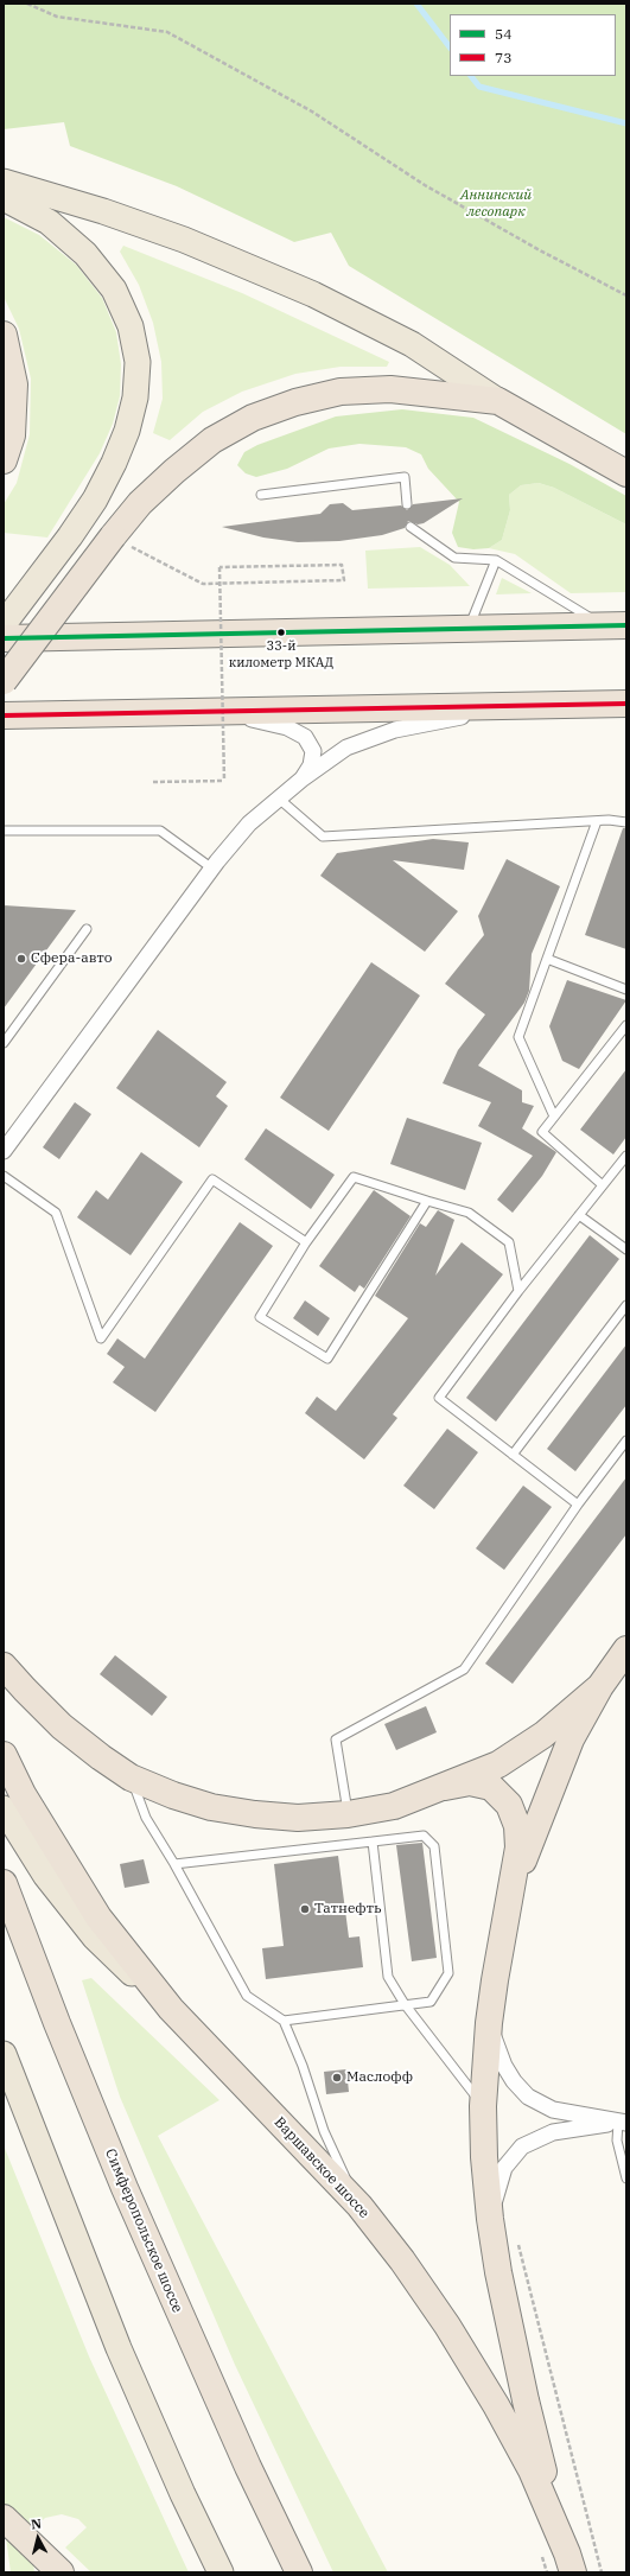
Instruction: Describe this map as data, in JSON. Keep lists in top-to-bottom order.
{
  "streets": {
    "highway": ["Варшавское шоссе", "Симферопольское шоссе"]
  },
  "parks": ["Аннинский лесопарк"],
  "places": [
    "33-й километр МКАД",
    "Сфера-авто",
    "Татнефть",
    "Маслофф"
  ],
  "lines": ["transit line 54", "transit line 73"],
  "legend": ["54", "73"],
  "north": "top"
}
